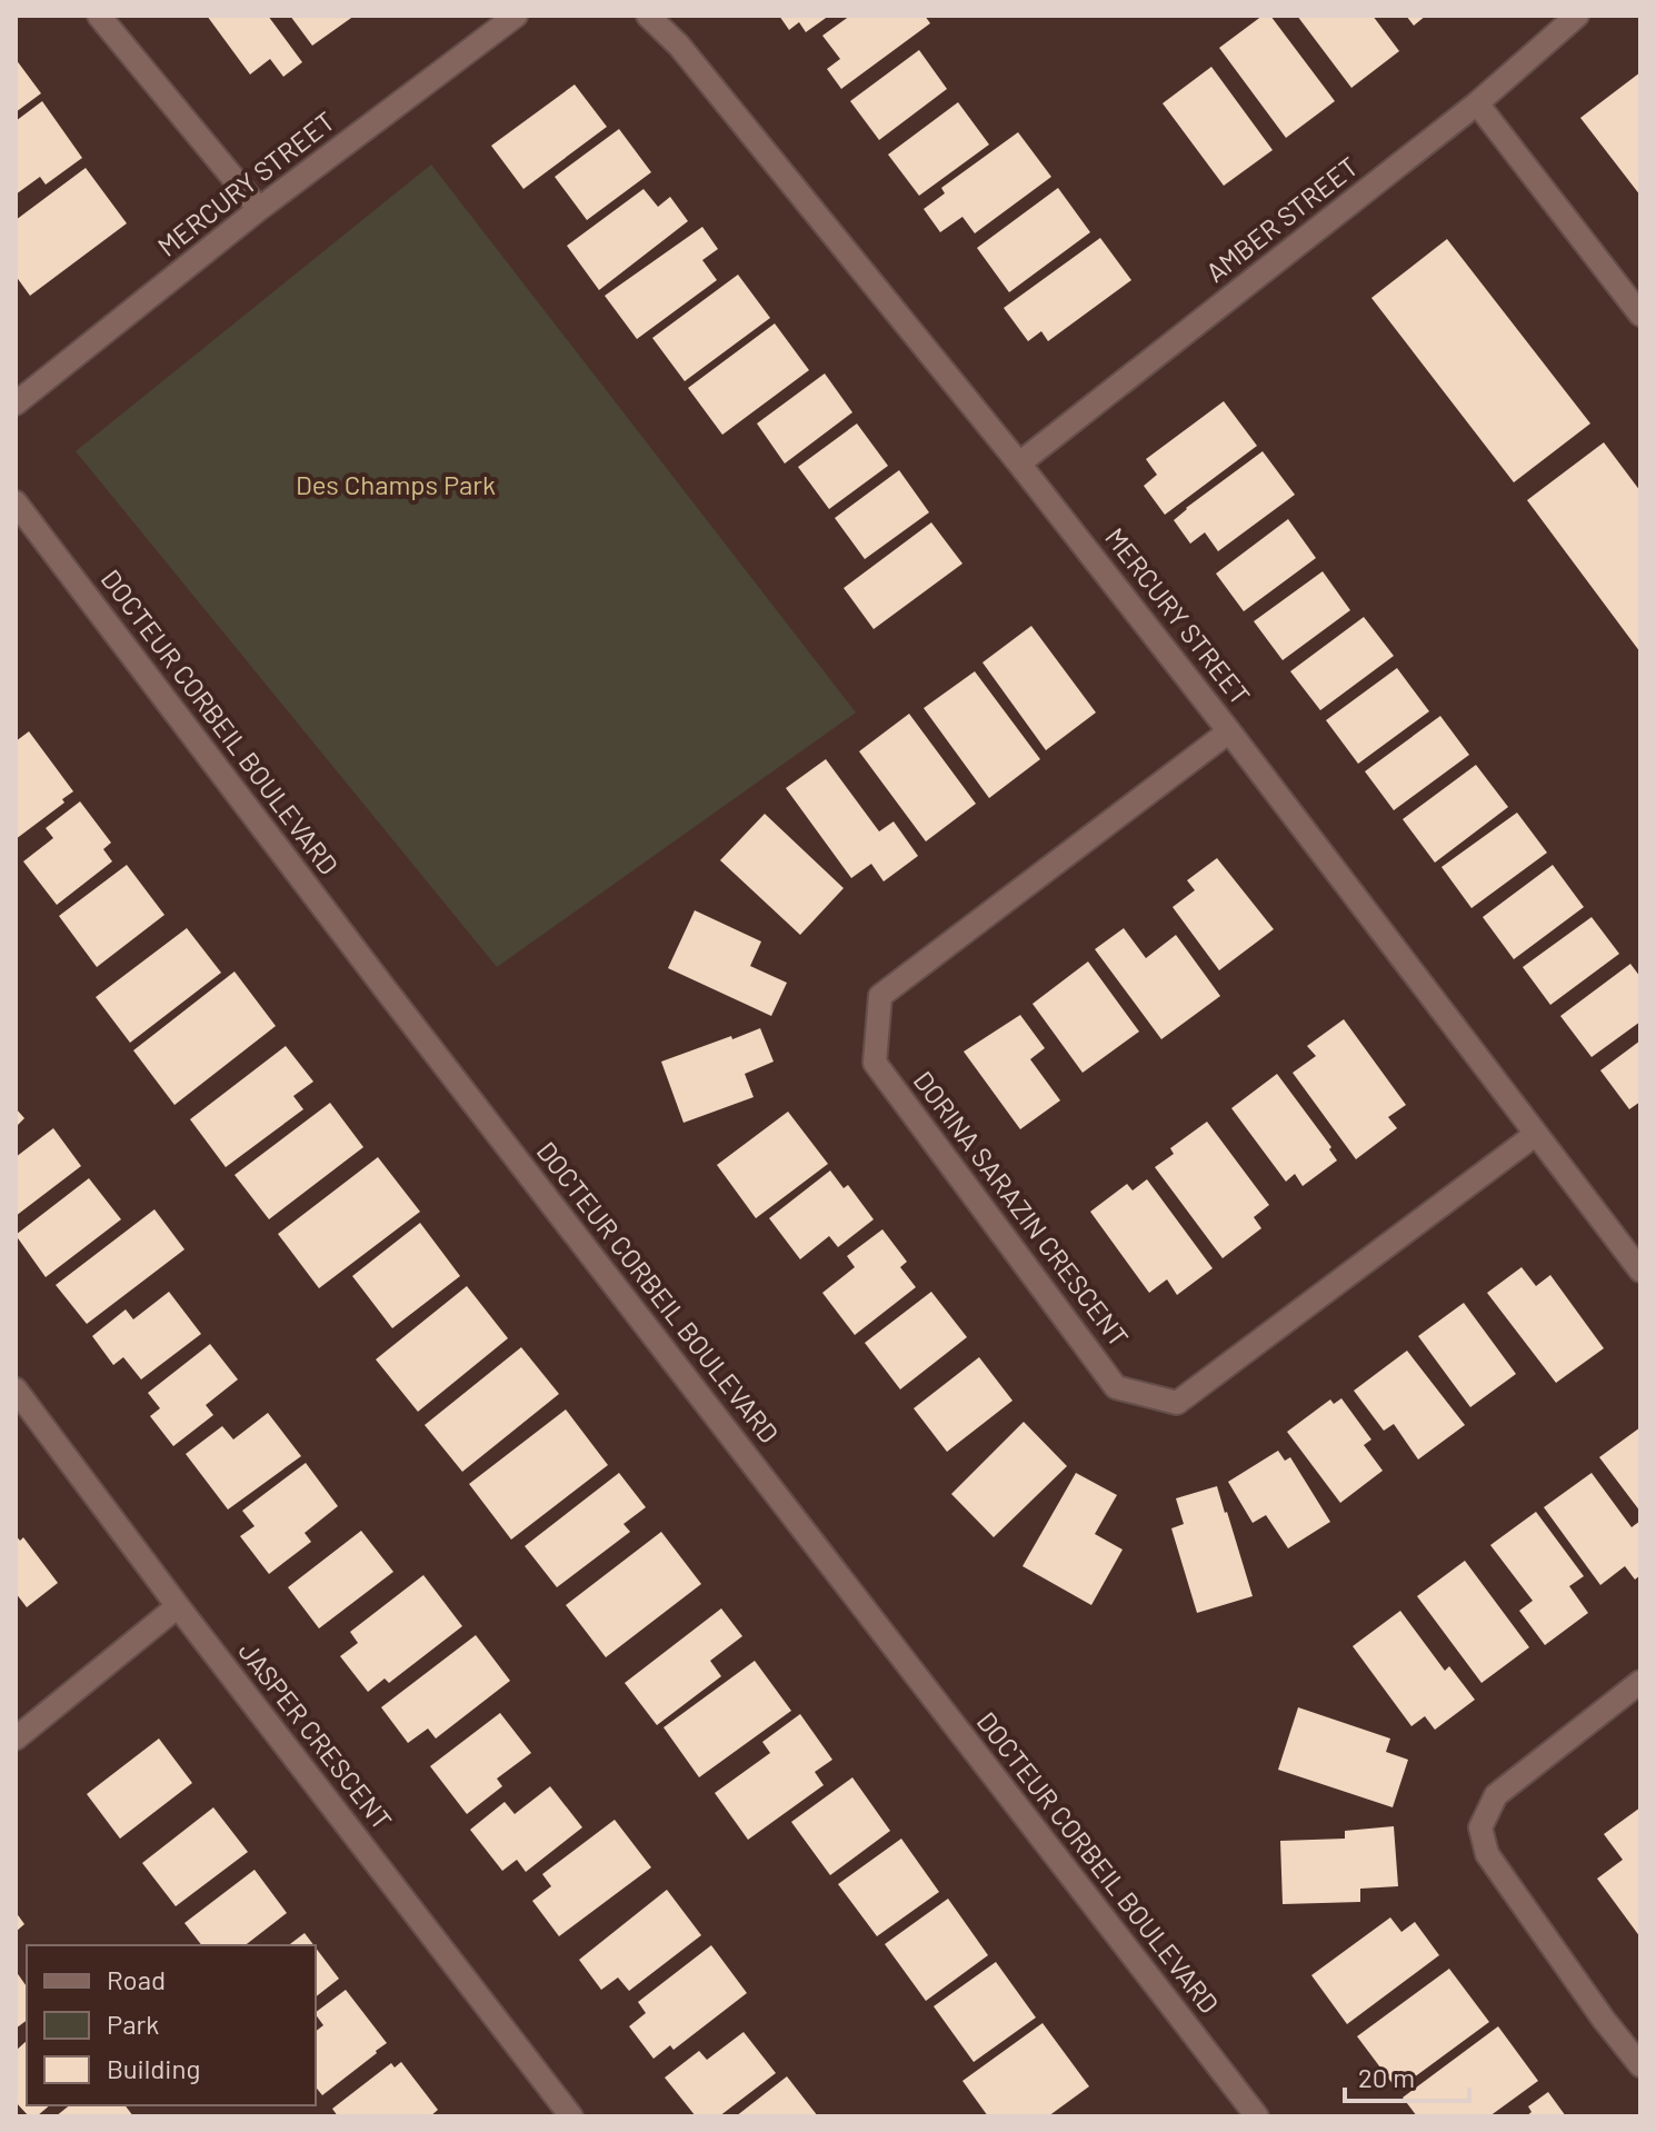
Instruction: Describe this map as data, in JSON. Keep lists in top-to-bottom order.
{
  "streets": {
    "street": [
      "MERCURY STREET",
      "AMBER STREET",
      "DOCTEUR CORBEIL BOULEVARD",
      "DORINA SARAZIN CRESCENT",
      "JASPER CRESCENT"
    ]
  },
  "crossings": [
    ["MERCURY STREET", "AMBER STREET"],
    ["MERCURY STREET", "DORINA SARAZIN CRESCENT"]
  ],
  "parks": ["Des Champs Park"],
  "legend": ["Road", "Park", "Building"],
  "scale_bar": "20 m"
}
